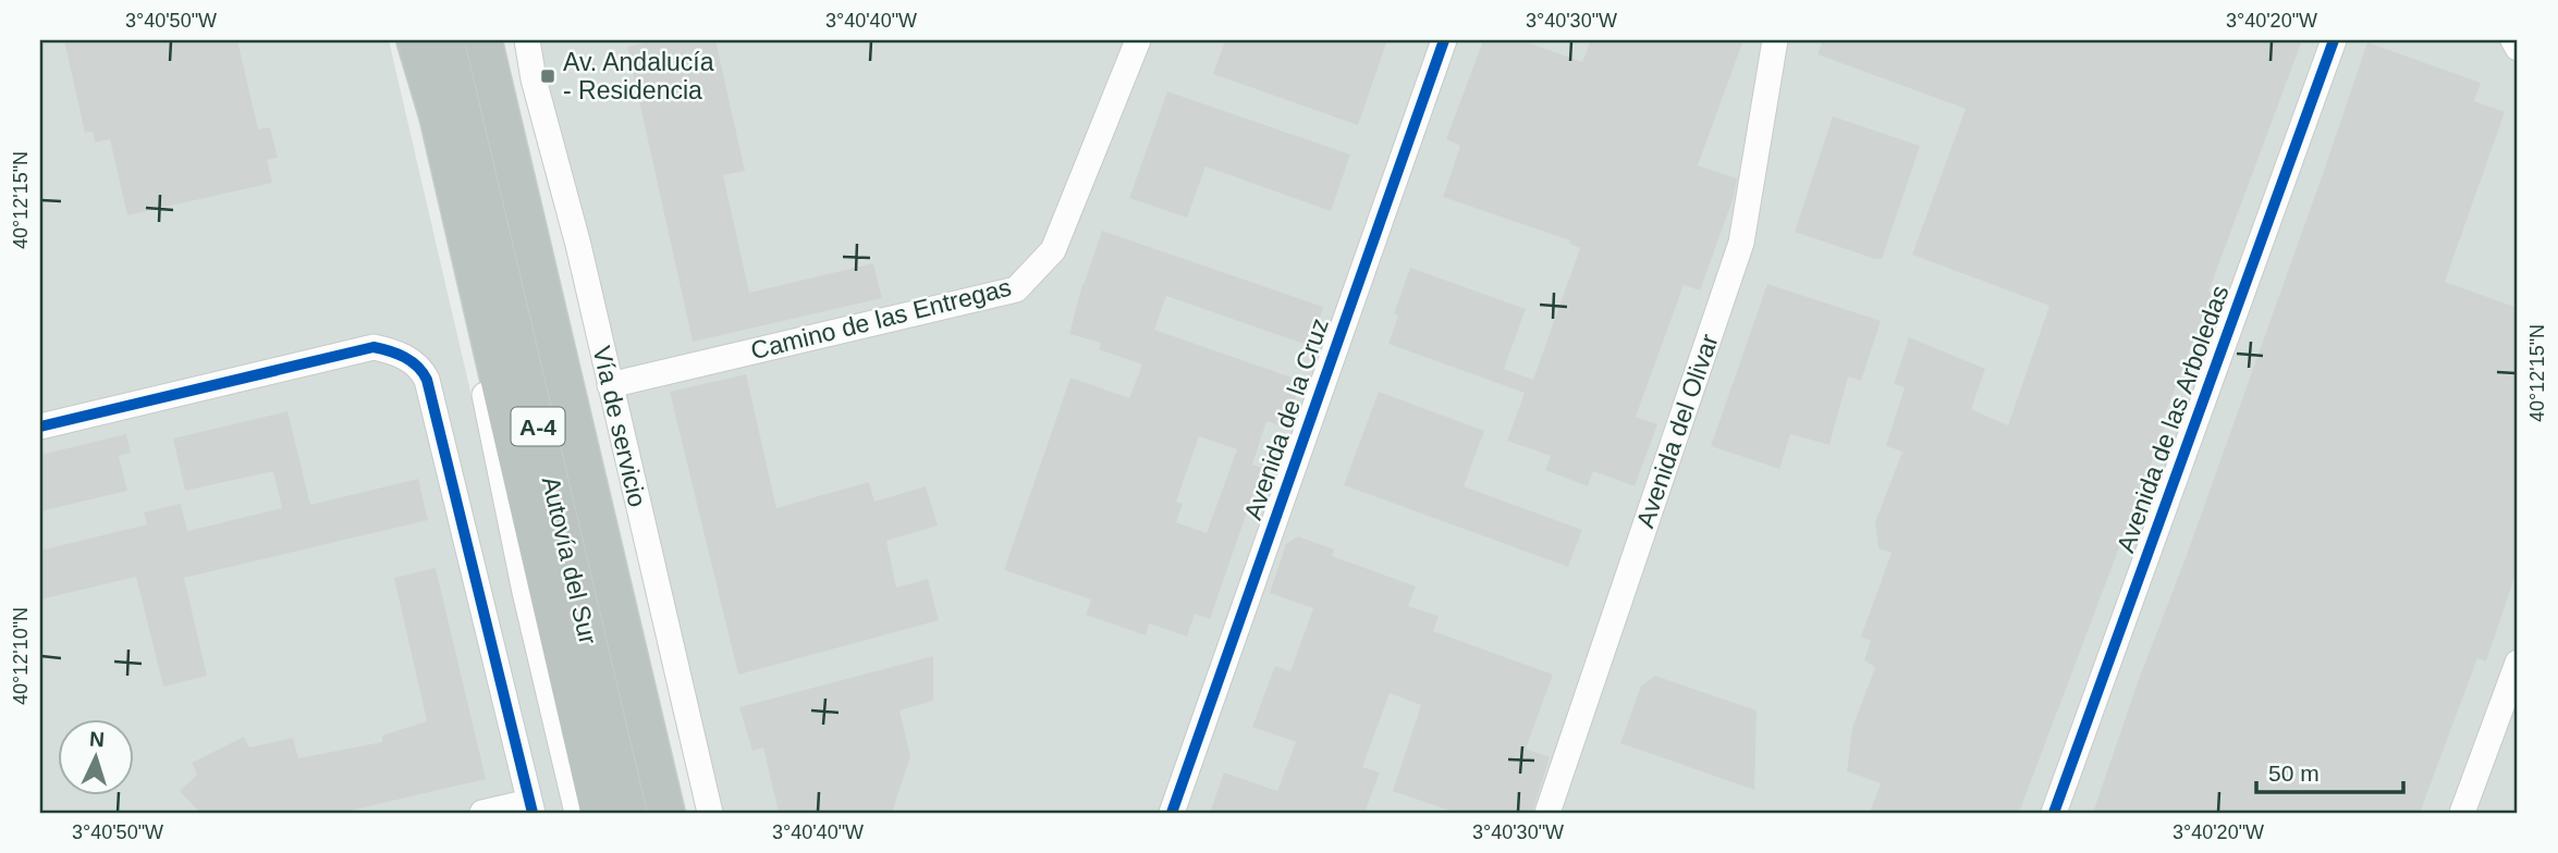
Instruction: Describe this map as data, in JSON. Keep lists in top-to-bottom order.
{
  "streets": {
    "highway": ["A-4", "Autovía del Sur"],
    "street": [
      "Camino de las Entregas",
      "Avenida de la Cruz",
      "Avenida de las Arboledas",
      "Vía de servicio",
      "Avenida del Olivar"
    ]
  },
  "crossings": [
    ["Camino de las Entregas", "Vía de servicio"]
  ],
  "places": {
    "transit": ["Av. Andalucía - Residencia"]
  },
  "scale_bar": "50 m",
  "north": "top",
  "coordinates": [
    "3°40'50\"W",
    "3°40'40\"W",
    "3°40'30\"W",
    "3°40'20\"W",
    "40°12'15\"N",
    "40°12'10\"N"
  ]
}
